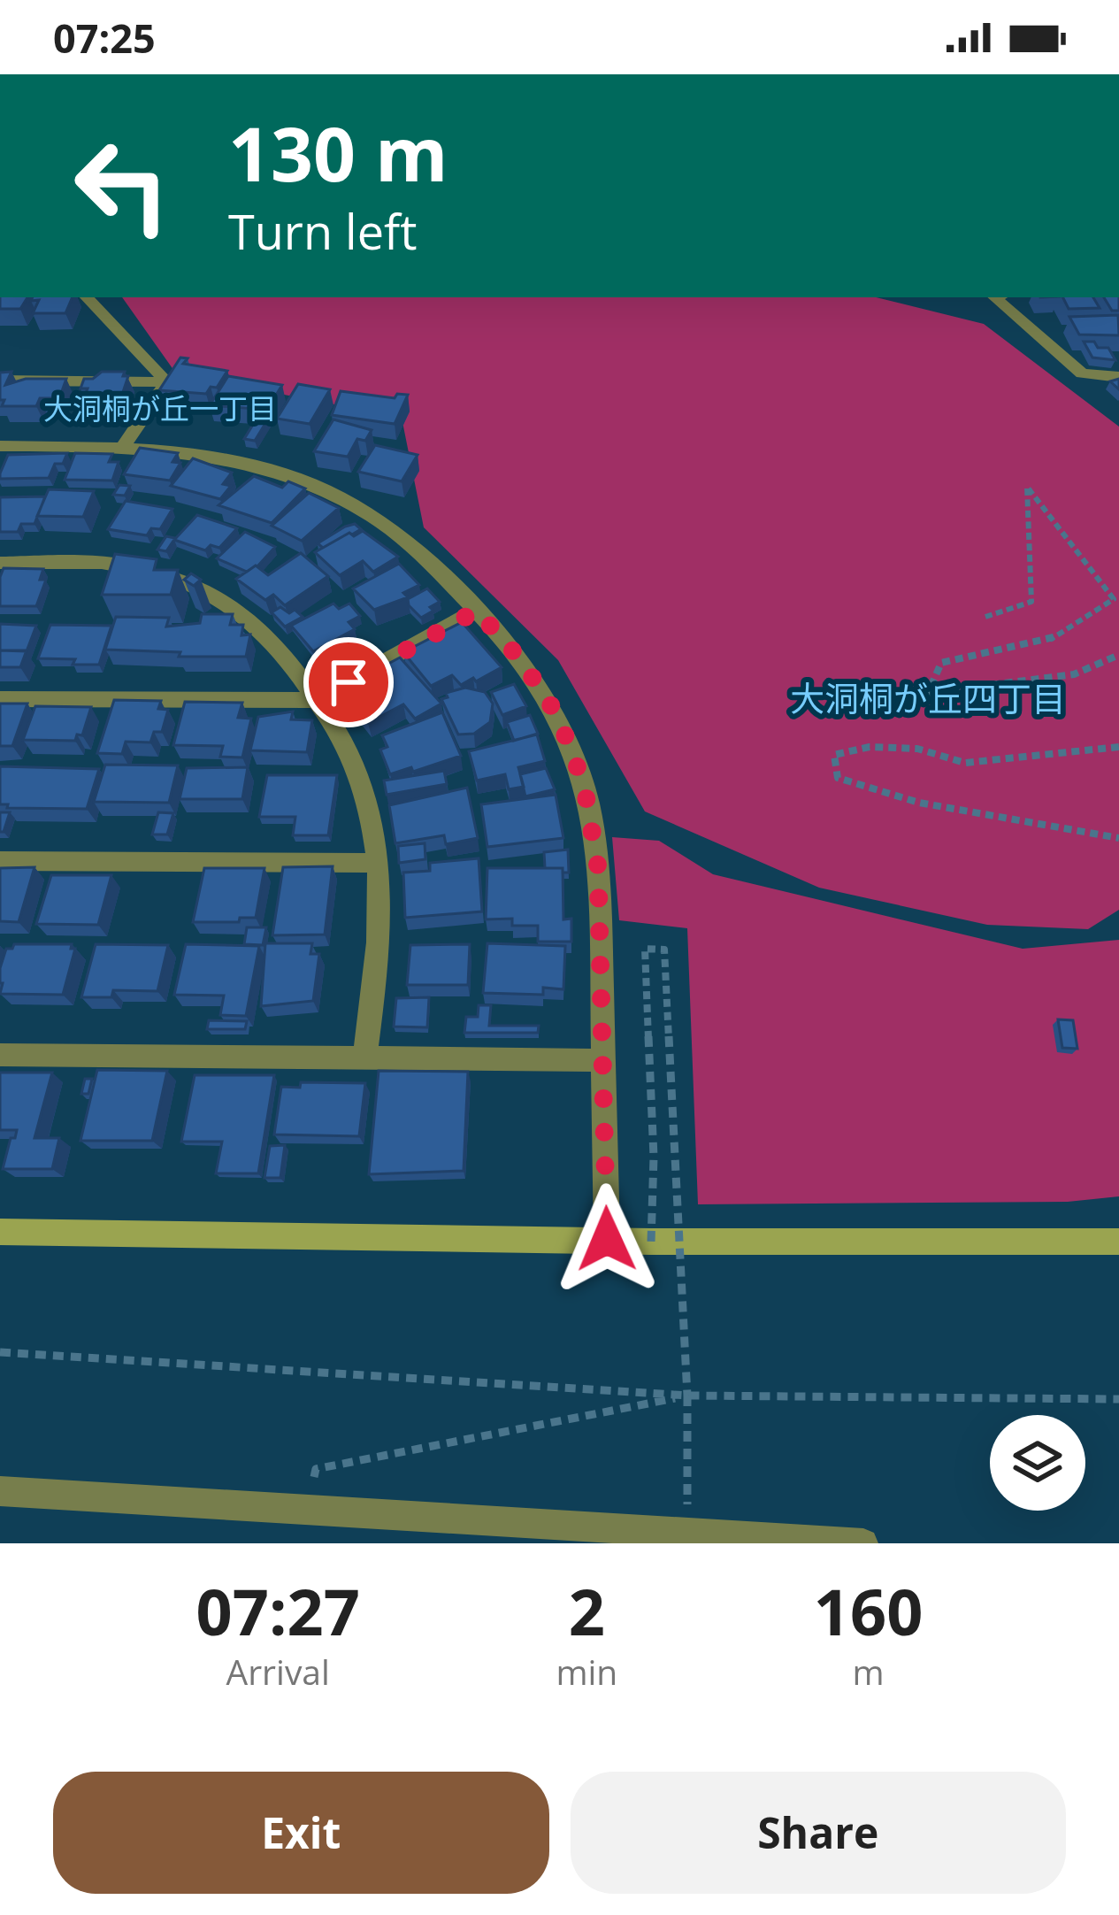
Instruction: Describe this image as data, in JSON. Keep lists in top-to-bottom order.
{
  "districts": ["大洞桐が丘一丁目", "大洞桐が丘四丁目"],
  "page": {
    "status": "07:25",
    "turn": ["130 m", "Turn left"],
    "eta": [
      "07:27",
      "Arrival",
      "2",
      "min",
      "160",
      "m"
    ],
    "buttons": ["Exit", "Share"]
  }
}
